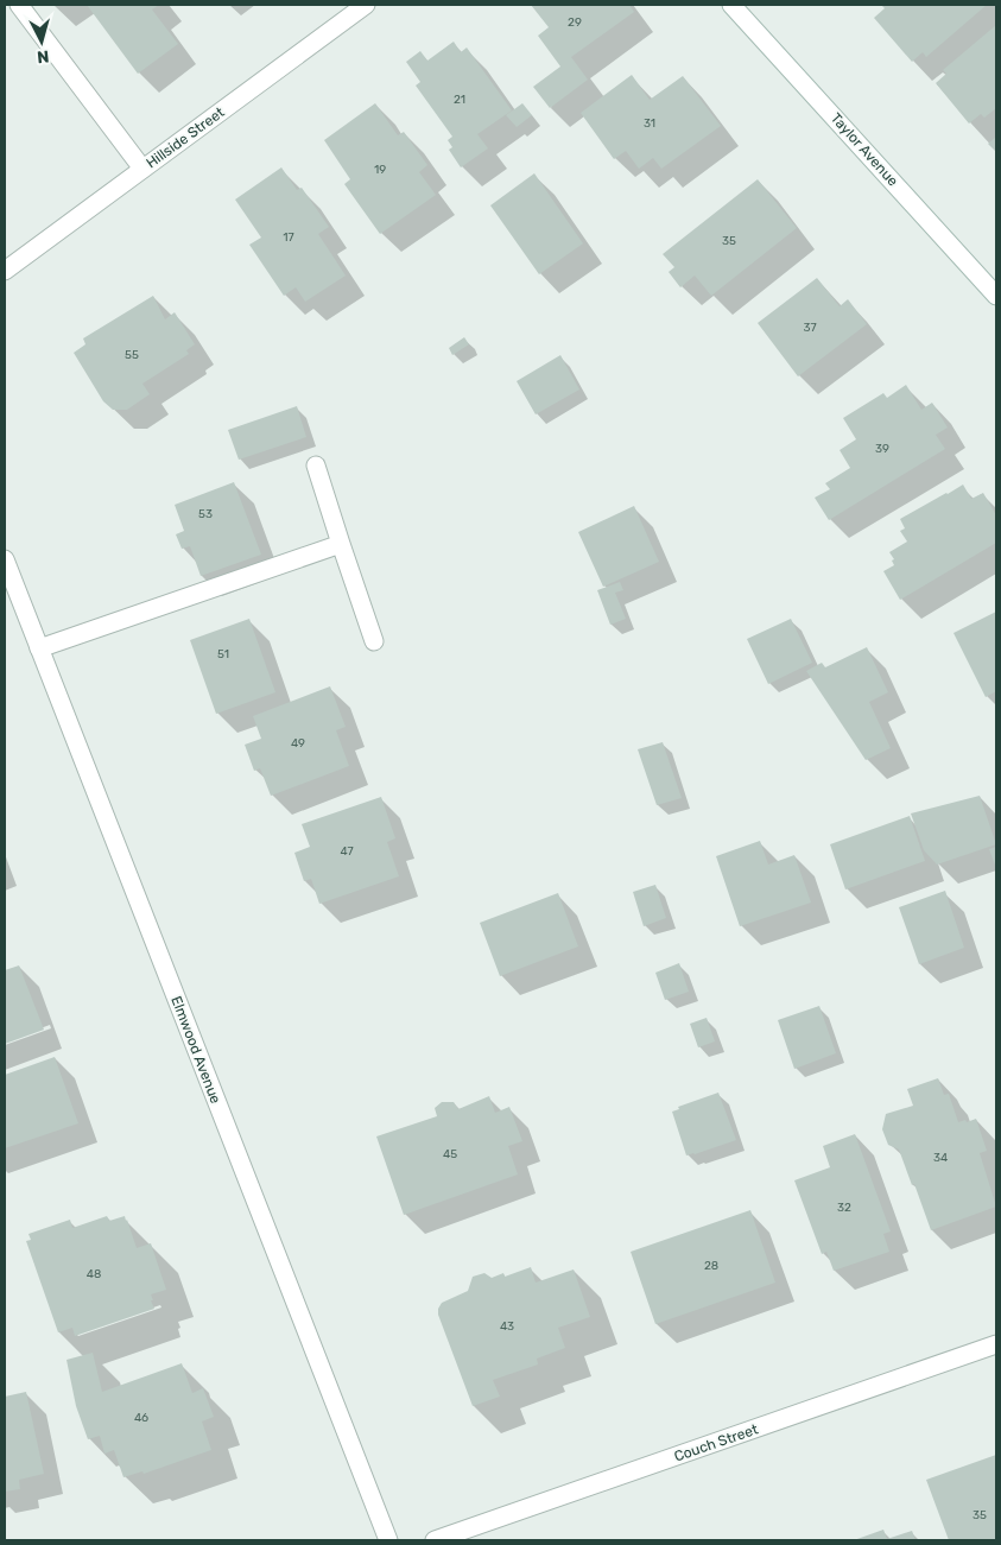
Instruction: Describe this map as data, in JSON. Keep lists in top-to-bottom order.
{
  "streets": {
    "street": [
      "Hillside Street",
      "Taylor Avenue",
      "Elmwood Avenue",
      "Couch Street"
    ]
  },
  "house_numbers": [
    "29",
    "21",
    "31",
    "19",
    "17",
    "35",
    "37",
    "55",
    "39",
    "53",
    "51",
    "49",
    "47",
    "45",
    "34",
    "32",
    "28",
    "48",
    "43",
    "46",
    "35"
  ],
  "north": "bottom"
}
